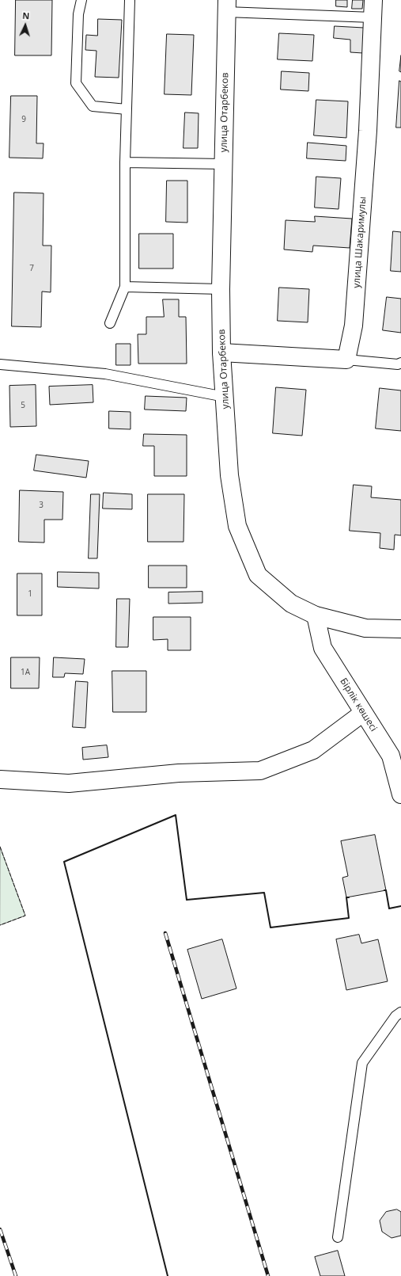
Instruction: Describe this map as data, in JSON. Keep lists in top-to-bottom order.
{
  "streets": {
    "street": ["улица Отарбеков", "улица Шакаримулы", "Бірлік көшесі"]
  },
  "crossings": [
    ["улица Отарбеков", "Бірлік көшесі"]
  ],
  "house_numbers": [
    "9",
    "7",
    "5",
    "3",
    "1",
    "1А"
  ],
  "north": "top"
}
